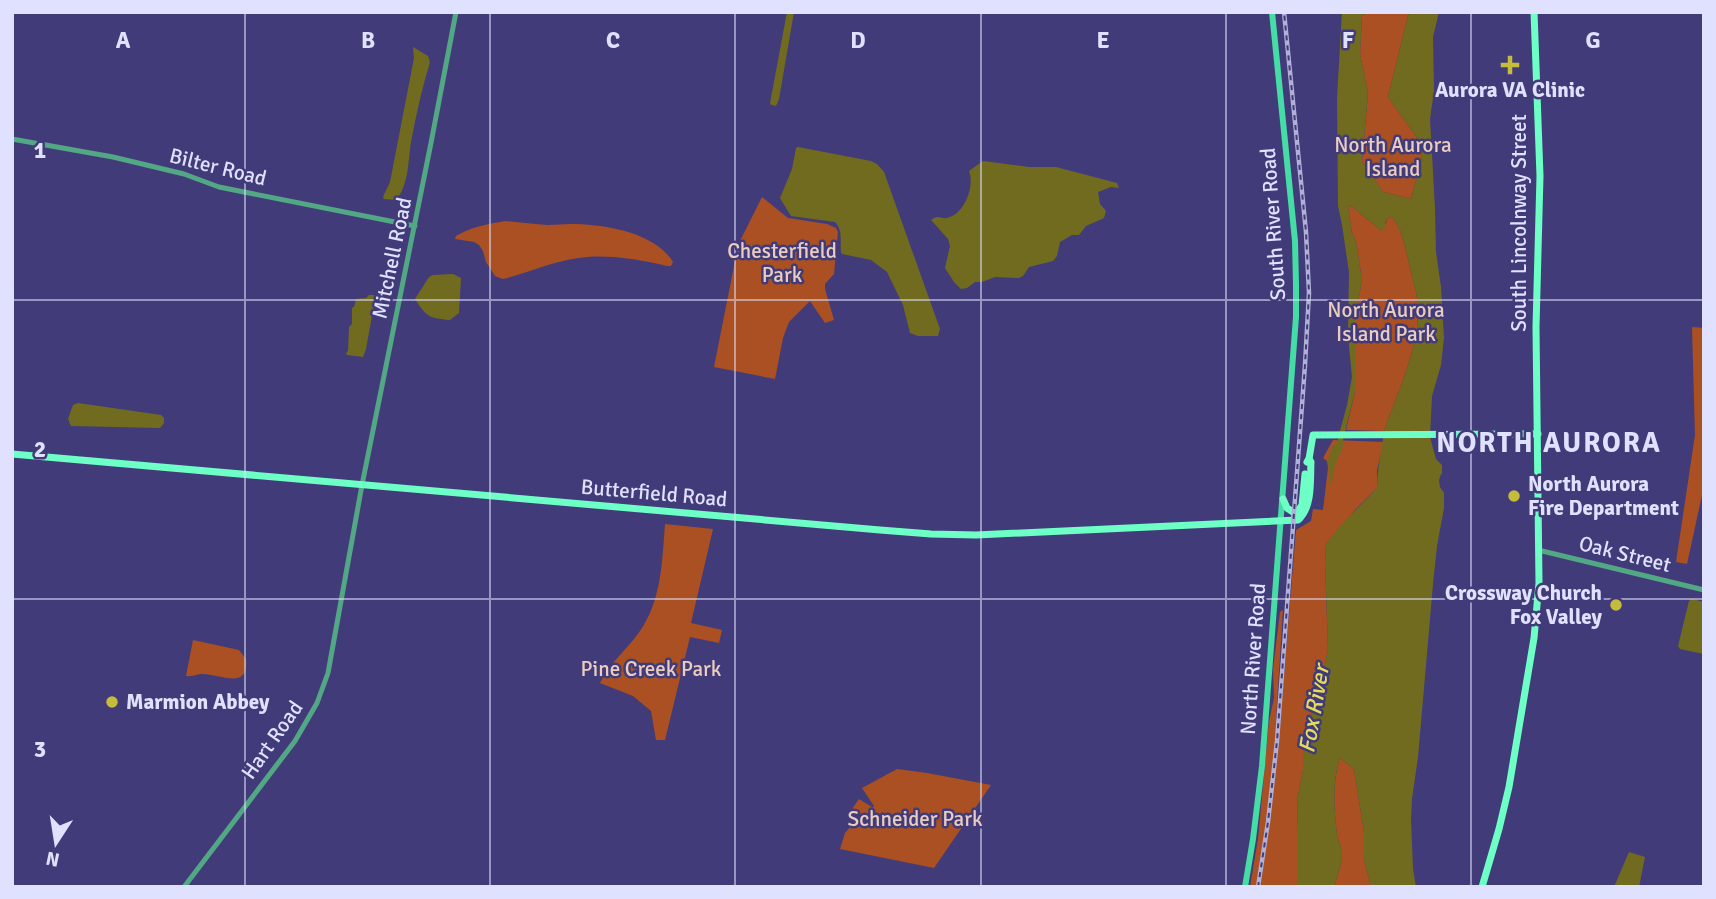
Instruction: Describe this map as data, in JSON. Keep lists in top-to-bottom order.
{
  "streets": {
    "main road": [
      "South Lincolnway Street",
      "South River Road",
      "Butterfield Road",
      "North River Road"
    ],
    "street": [
      "Bilter Road",
      "Mitchell Road",
      "Oak Street",
      "Hart Road"
    ]
  },
  "crossings": [
    ["Bilter Road", "Mitchell Road"],
    ["South Lincolnway Street", "Oak Street"],
    ["South River Road", "North River Road"],
    ["Mitchell Road", "Butterfield Road"],
    ["Mitchell Road", "Hart Road"],
    ["Butterfield Road", "North River Road"]
  ],
  "districts": ["NORTH AURORA"],
  "water": ["Fox River"],
  "parks": [
    "North Aurora Island",
    "Chesterfield Park",
    "North Aurora Island Park",
    "Pine Creek Park",
    "Schneider Park"
  ],
  "places": {
    "health": ["Aurora VA Clinic"],
    "other": ["North Aurora Fire Department", "Crossway Church Fox Valley", "Marmion Abbey"]
  },
  "north": "bottom",
  "grid": {
    "columns": [
      "A",
      "B",
      "C",
      "D",
      "E",
      "F",
      "G"
    ],
    "rows": ["1", "2", "3"]
  }
}
